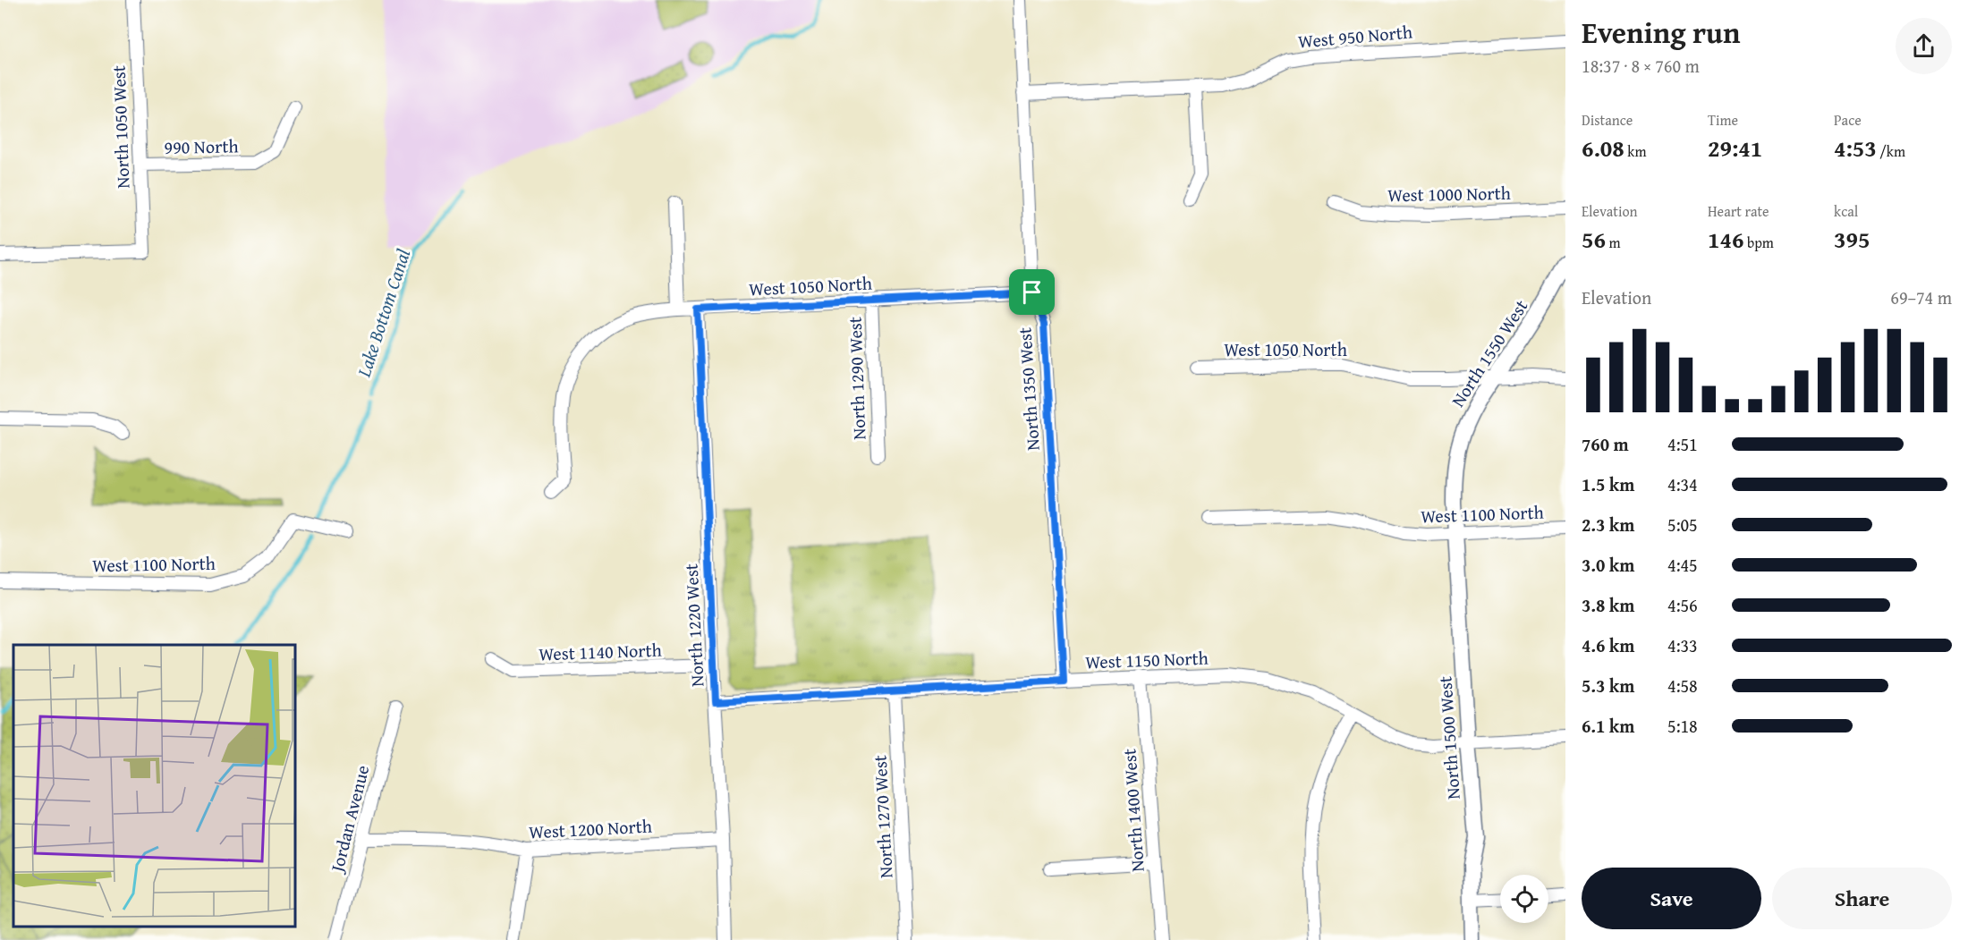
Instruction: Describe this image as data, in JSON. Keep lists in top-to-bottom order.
{
  "streets": {
    "street": [
      "West 950 North",
      "North 1050 West",
      "990 North",
      "West 1000 North",
      "West 1050 North",
      "North 1550 West",
      "North 1290 West",
      "North 1350 West",
      "West 1100 North",
      "North 1220 West",
      "West 1140 North",
      "West 1150 North",
      "North 1500 West",
      "North 1400 West",
      "North 1270 West",
      "Jordan Avenue",
      "West 1200 North"
    ]
  },
  "crossings": [
    ["West 950 North", "North 1350 West"],
    ["North 1050 West", "990 North"],
    ["West 1050 North", "North 1550 West"],
    ["West 1050 North", "North 1290 West"],
    ["West 1050 North", "North 1350 West"],
    ["West 1050 North", "North 1220 West"],
    ["North 1550 West", "West 1100 North"],
    ["North 1550 West", "North 1500 West"],
    ["North 1350 West", "West 1150 North"],
    ["West 1100 North", "North 1500 West"],
    ["North 1220 West", "West 1140 North"],
    ["North 1220 West", "West 1150 North"],
    ["North 1220 West", "West 1200 North"],
    ["West 1150 North", "North 1500 West"],
    ["West 1150 North", "North 1400 West"],
    ["West 1150 North", "North 1270 West"],
    ["Jordan Avenue", "West 1200 North"]
  ],
  "water": ["Lake Bottom Canal"],
  "page": {
    "heading": ["Evening run", "18:37 · 8 × 760 m"],
    "stats": [
      ["Distance", "6.08 km"],
      ["Time", "29:41"],
      ["Pace", "4:53 /km"],
      ["Elevation", "56 m"],
      ["Heart rate", "146 bpm"],
      ["kcal", "395"]
    ],
    "chart": ["Elevation", "69–74 m"],
    "list": [
      {
        "name": "760 m",
        "note": "4:51"
      },
      {
        "name": "1.5 km",
        "note": "4:34"
      },
      {
        "name": "2.3 km",
        "note": "5:05"
      },
      {
        "name": "3.0 km",
        "note": "4:45"
      },
      {
        "name": "3.8 km",
        "note": "4:56"
      },
      {
        "name": "4.6 km",
        "note": "4:33"
      },
      {
        "name": "5.3 km",
        "note": "4:58"
      },
      {
        "name": "6.1 km",
        "note": "5:18"
      }
    ],
    "buttons": ["Save", "Share"]
  }
}
